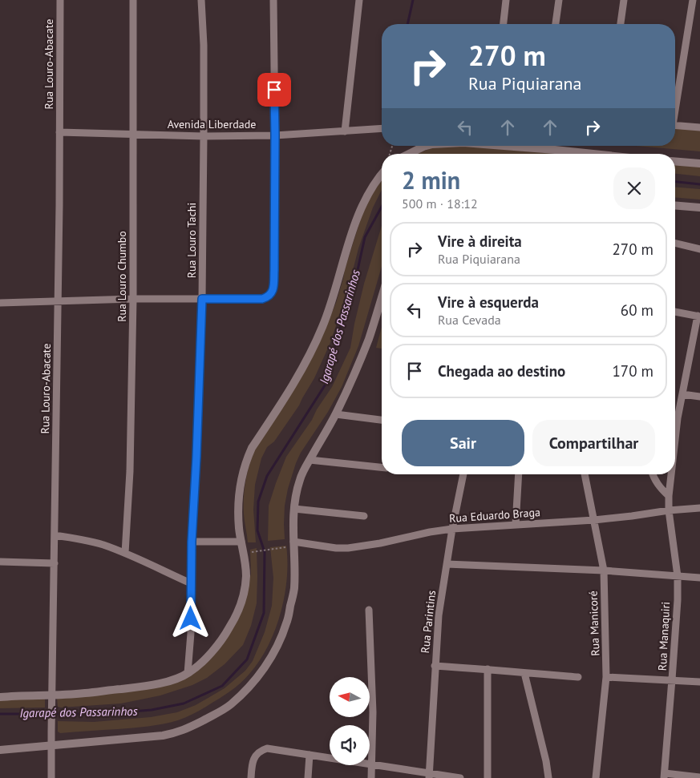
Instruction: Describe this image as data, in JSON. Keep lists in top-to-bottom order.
{
  "streets": {
    "street": [
      "Rua Louro-Abacate",
      "Avenida Liberdade",
      "Rua Louro Tachi",
      "Rua Louro Chumbo",
      "Rua Eduardo Braga",
      "Rua Parintins",
      "Rua Manicoré",
      "Rua Manaquiri"
    ]
  },
  "crossings": [
    ["Rua Louro-Abacate", "Avenida Liberdade"],
    ["Avenida Liberdade", "Rua Louro Tachi"],
    ["Avenida Liberdade", "Rua Louro Chumbo"],
    ["Rua Eduardo Braga", "Rua Parintins"],
    ["Rua Eduardo Braga", "Rua Manicoré"],
    ["Rua Eduardo Braga", "Rua Manaquiri"]
  ],
  "water": ["Igarapé dos Passarinhos"],
  "north": "left",
  "page": {
    "turn": ["270 m", "Rua Piquiarana"],
    "heading": ["2 min", "500 m · 18:12"],
    "list": [
      {
        "name": "Vire à direita",
        "note": "Rua Piquiarana",
        "value": "270 m"
      },
      {
        "name": "Vire à esquerda",
        "note": "Rua Cevada",
        "value": "60 m"
      },
      {
        "name": "Chegada ao destino",
        "value": "170 m"
      }
    ],
    "buttons": ["Sair", "Compartilhar"]
  }
}
